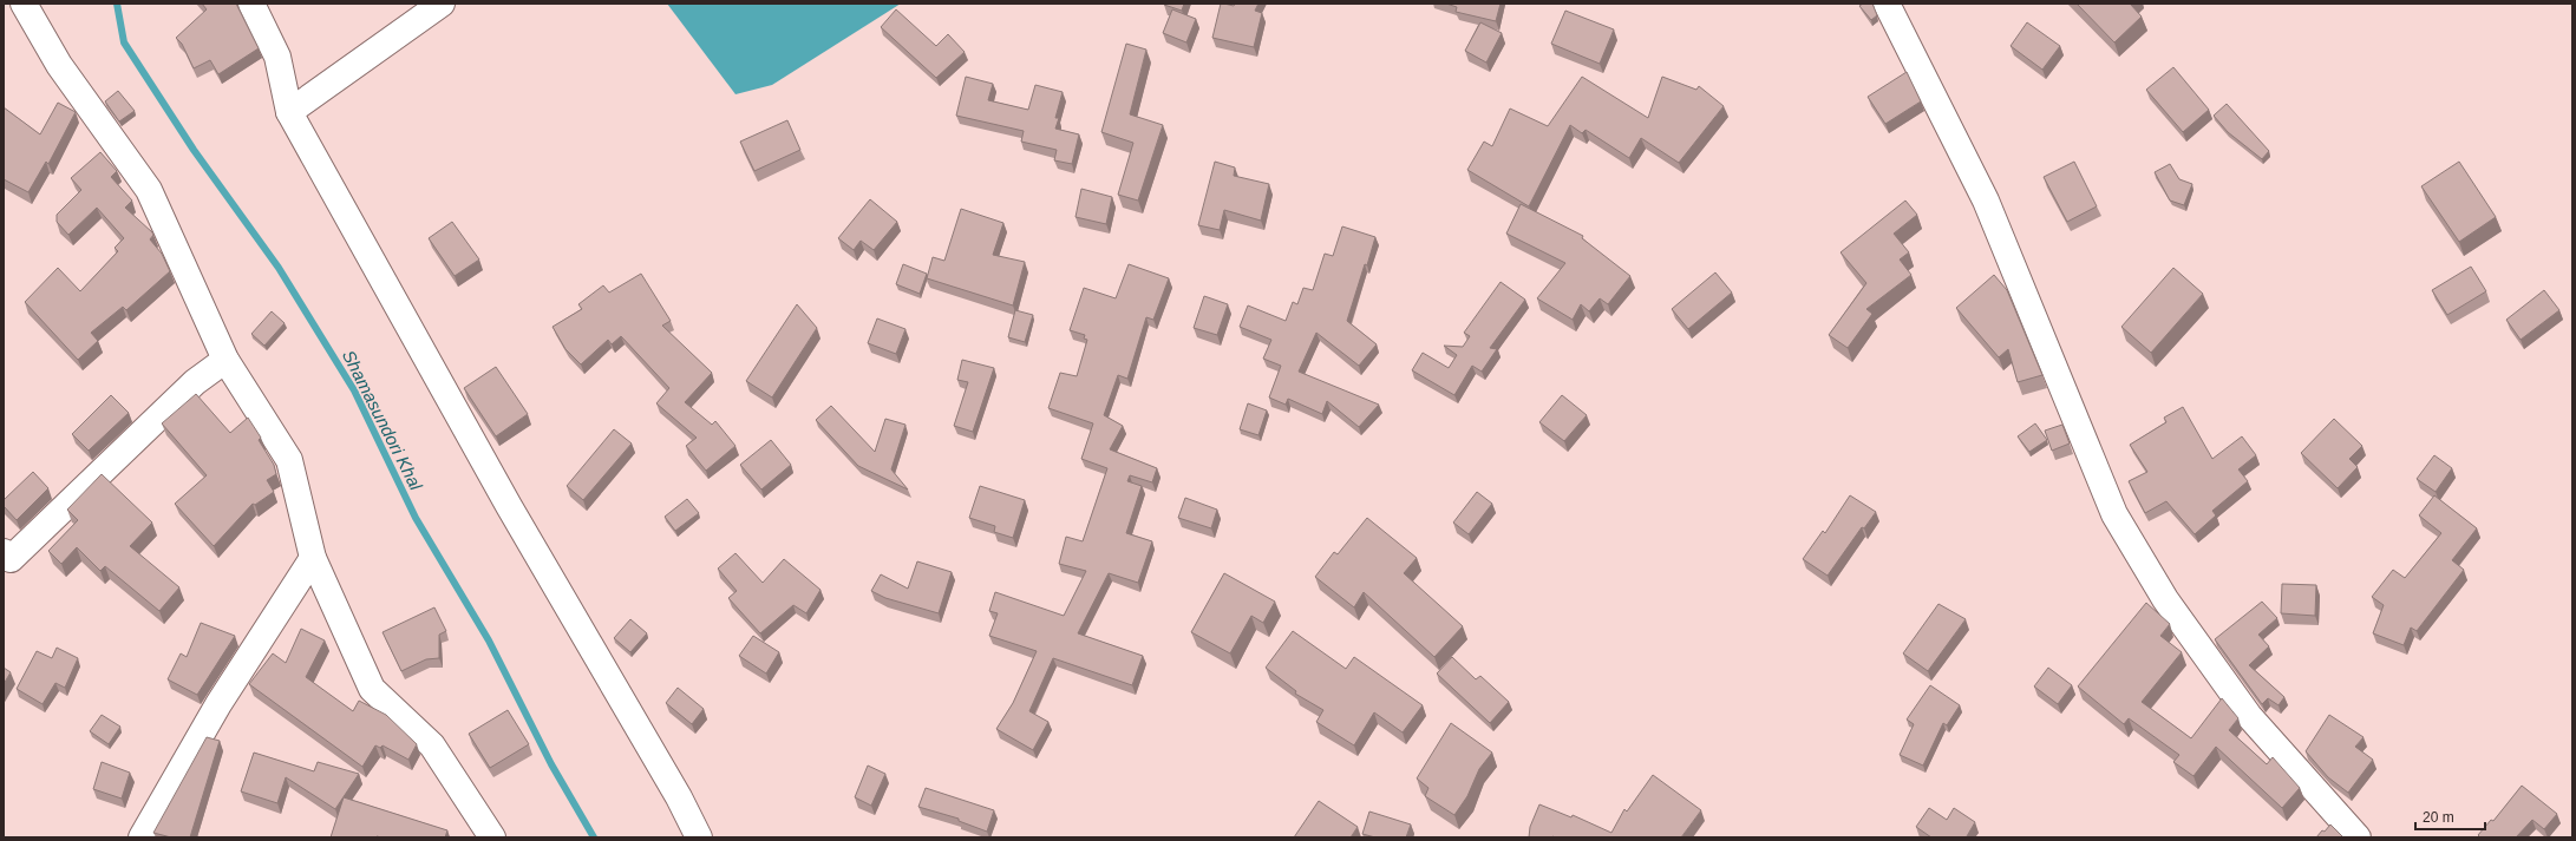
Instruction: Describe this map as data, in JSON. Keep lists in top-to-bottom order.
{
  "water": ["Shamasundori Khal"],
  "scale_bar": "20 m"
}
